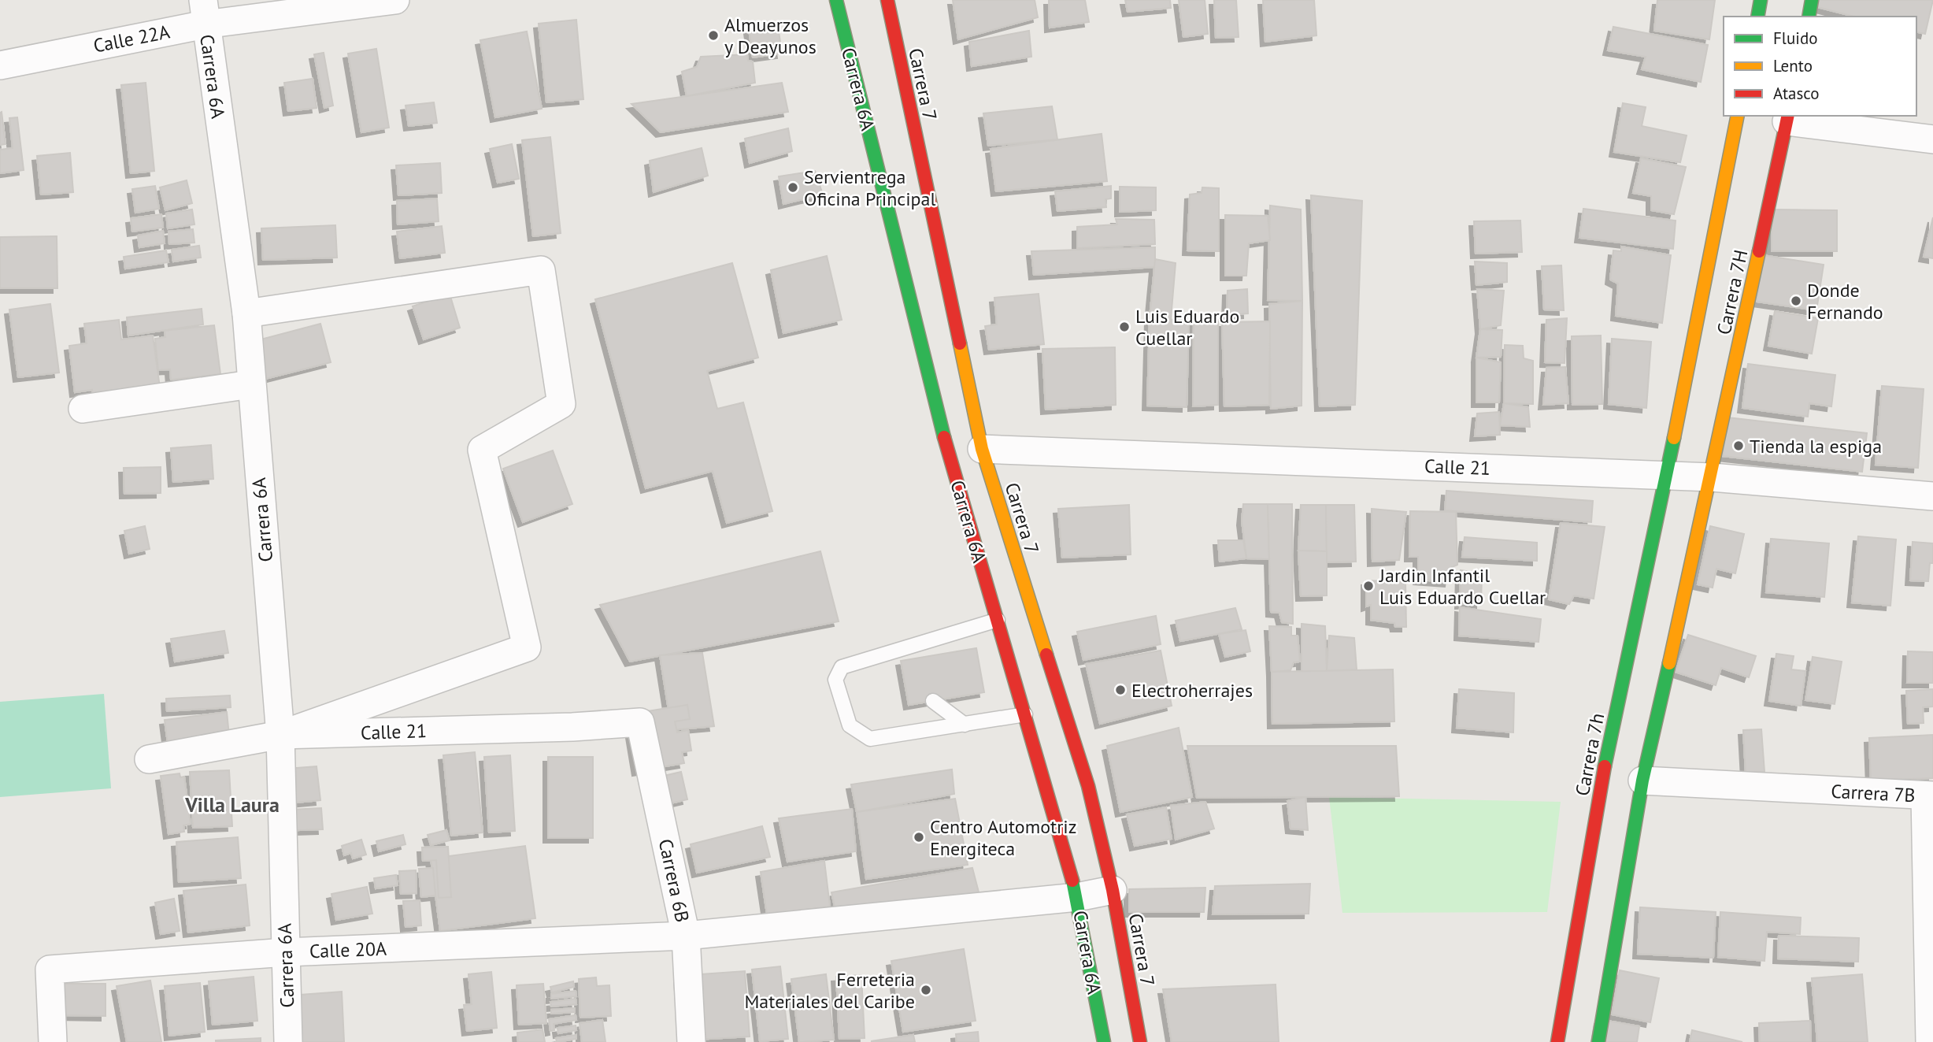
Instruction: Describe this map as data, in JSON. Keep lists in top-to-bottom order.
{
  "streets": {
    "main road": [
      "Carrera 6A",
      "Carrera 7",
      "Carrera 7H",
      "Carrera 7h"
    ],
    "street": [
      "Calle 22A",
      "Calle 21",
      "Carrera 7B",
      "Carrera 6B",
      "Calle 20A"
    ]
  },
  "crossings": [
    ["Calle 22A", "Carrera 6A"],
    ["Carrera 6A", "Calle 21"],
    ["Carrera 6A", "Calle 20A"],
    ["Carrera 7", "Calle 21"],
    ["Carrera 7", "Calle 20A"],
    ["Carrera 7H", "Calle 21"],
    ["Carrera 7H", "Carrera 7h"],
    ["Calle 21", "Carrera 7h"],
    ["Calle 21", "Carrera 6B"],
    ["Carrera 6B", "Calle 20A"]
  ],
  "districts": ["Villa Laura"],
  "places": [
    "Almuerzos y Deayunos",
    "Servientrega Oficina Principal",
    "Donde Fernando",
    "Luis Eduardo Cuellar",
    "Tienda la espiga",
    "Jardin Infantil Luis Eduardo Cuellar",
    "Electroherrajes",
    "Centro Automotriz Energiteca",
    "Ferreteria Materiales del Caribe"
  ],
  "legend": ["Fluido", "Lento", "Atasco"]
}
